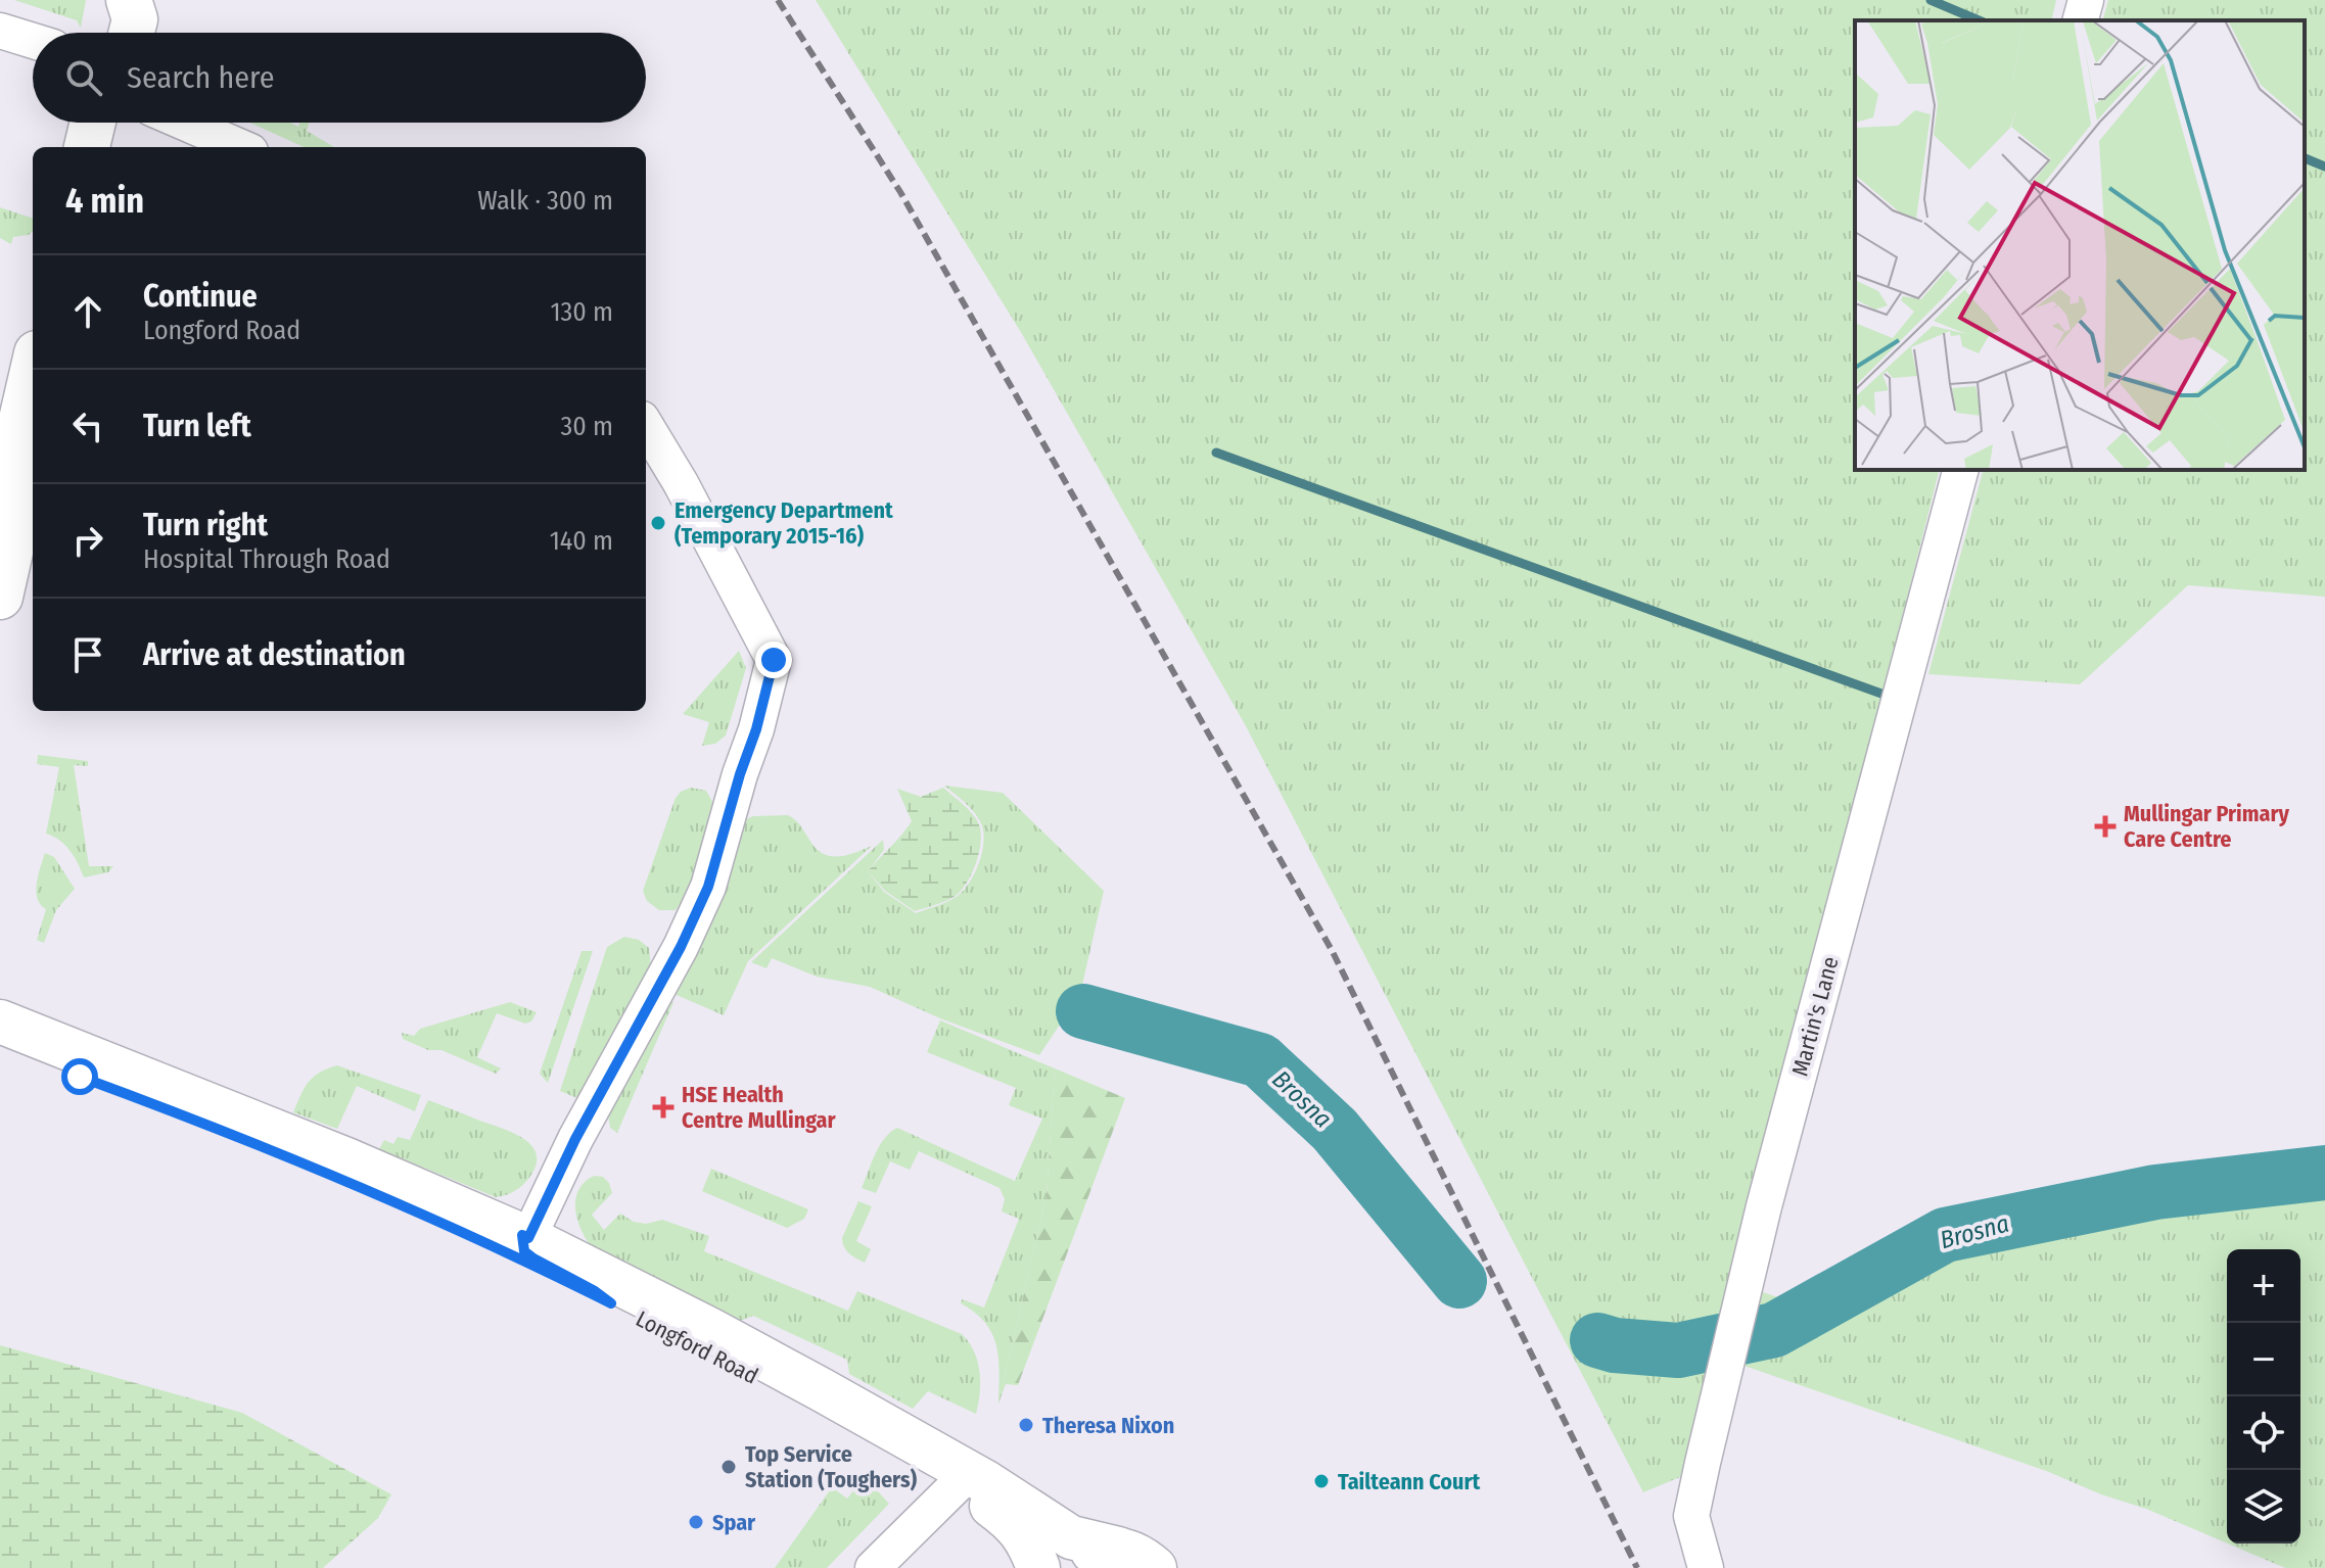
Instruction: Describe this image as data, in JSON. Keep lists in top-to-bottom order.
{
  "streets": {
    "street": ["Martin's Lane", "Longford Road"]
  },
  "water": ["Brosna"],
  "places": {
    "other": [
      "Emergency Department (Temporary 2015-16)",
      "Theresa Nixon",
      "Top Service Station (Toughers)",
      "Tailteann Court",
      "Spar"
    ],
    "health": ["Mullingar Primary Care Centre", "HSE Health Centre Mullingar"]
  },
  "page": {
    "search": "Search here",
    "heading": ["4 min", "Walk · 300 m"],
    "list": [
      ["Continue", "Longford Road", "130 m"],
      ["Turn left", "30 m"],
      ["Turn right", "Hospital Through Road", "140 m"],
      "Arrive at destination"
    ],
    "map_buttons": ["+", "−"]
  }
}
